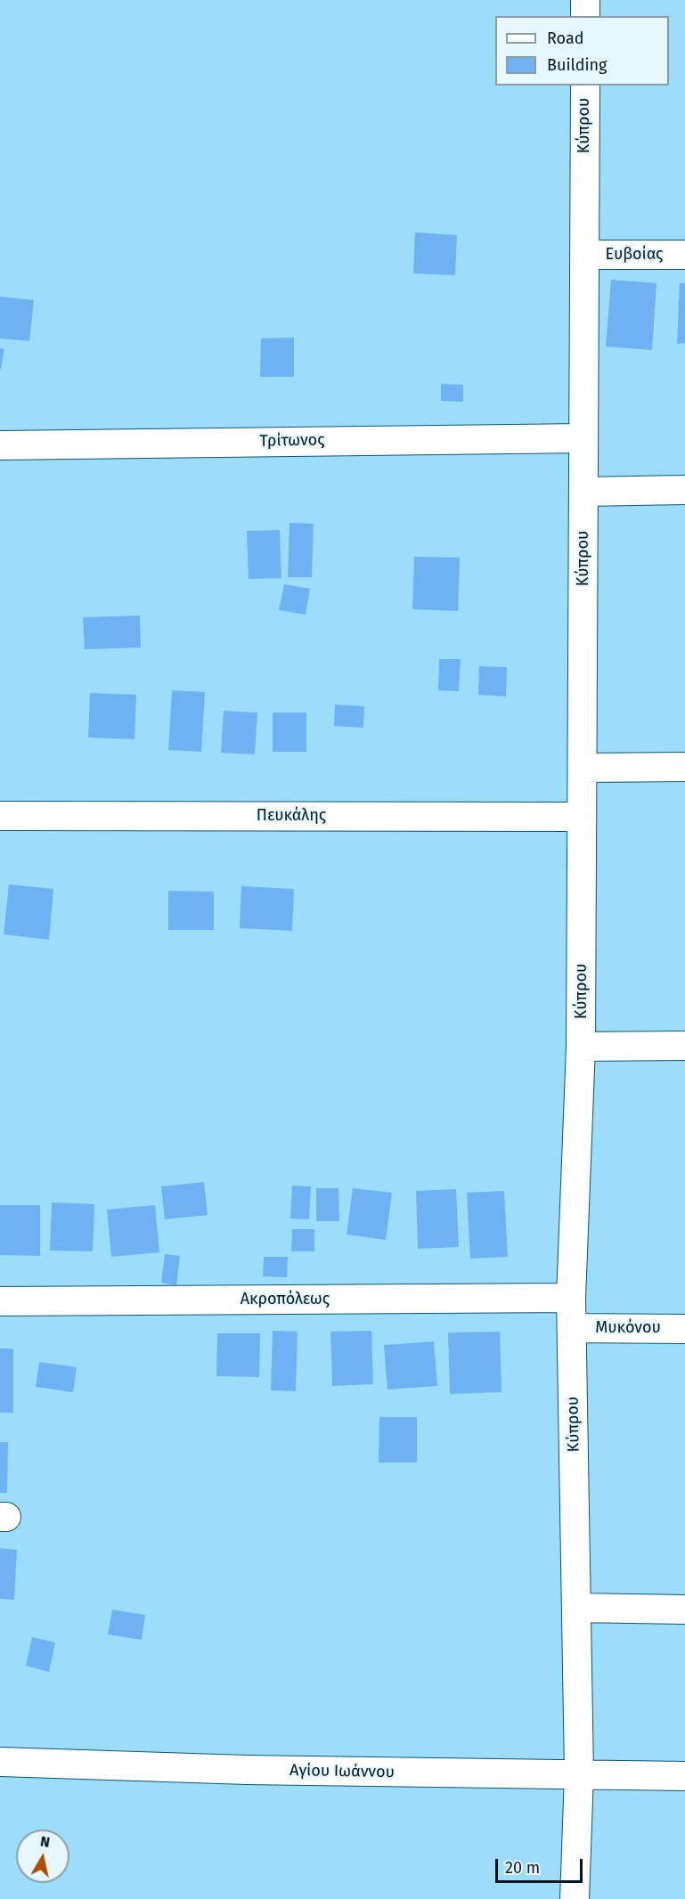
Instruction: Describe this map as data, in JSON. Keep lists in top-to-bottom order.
{
  "streets": {
    "street": [
      "Κύπρου",
      "Ευβοίας",
      "Τρίτωνος",
      "Πευκάλης",
      "Ακροπόλεως",
      "Μυκόνου",
      "Αγίου Ιωάννου"
    ]
  },
  "crossings": [
    ["Κύπρου", "Ευβοίας"],
    ["Κύπρου", "Τρίτωνος"],
    ["Κύπρου", "Πευκάλης"],
    ["Κύπρου", "Ακροπόλεως"],
    ["Κύπρου", "Μυκόνου"],
    ["Κύπρου", "Αγίου Ιωάννου"]
  ],
  "legend": ["Road", "Building"],
  "scale_bar": "20 m",
  "north": "top"
}
